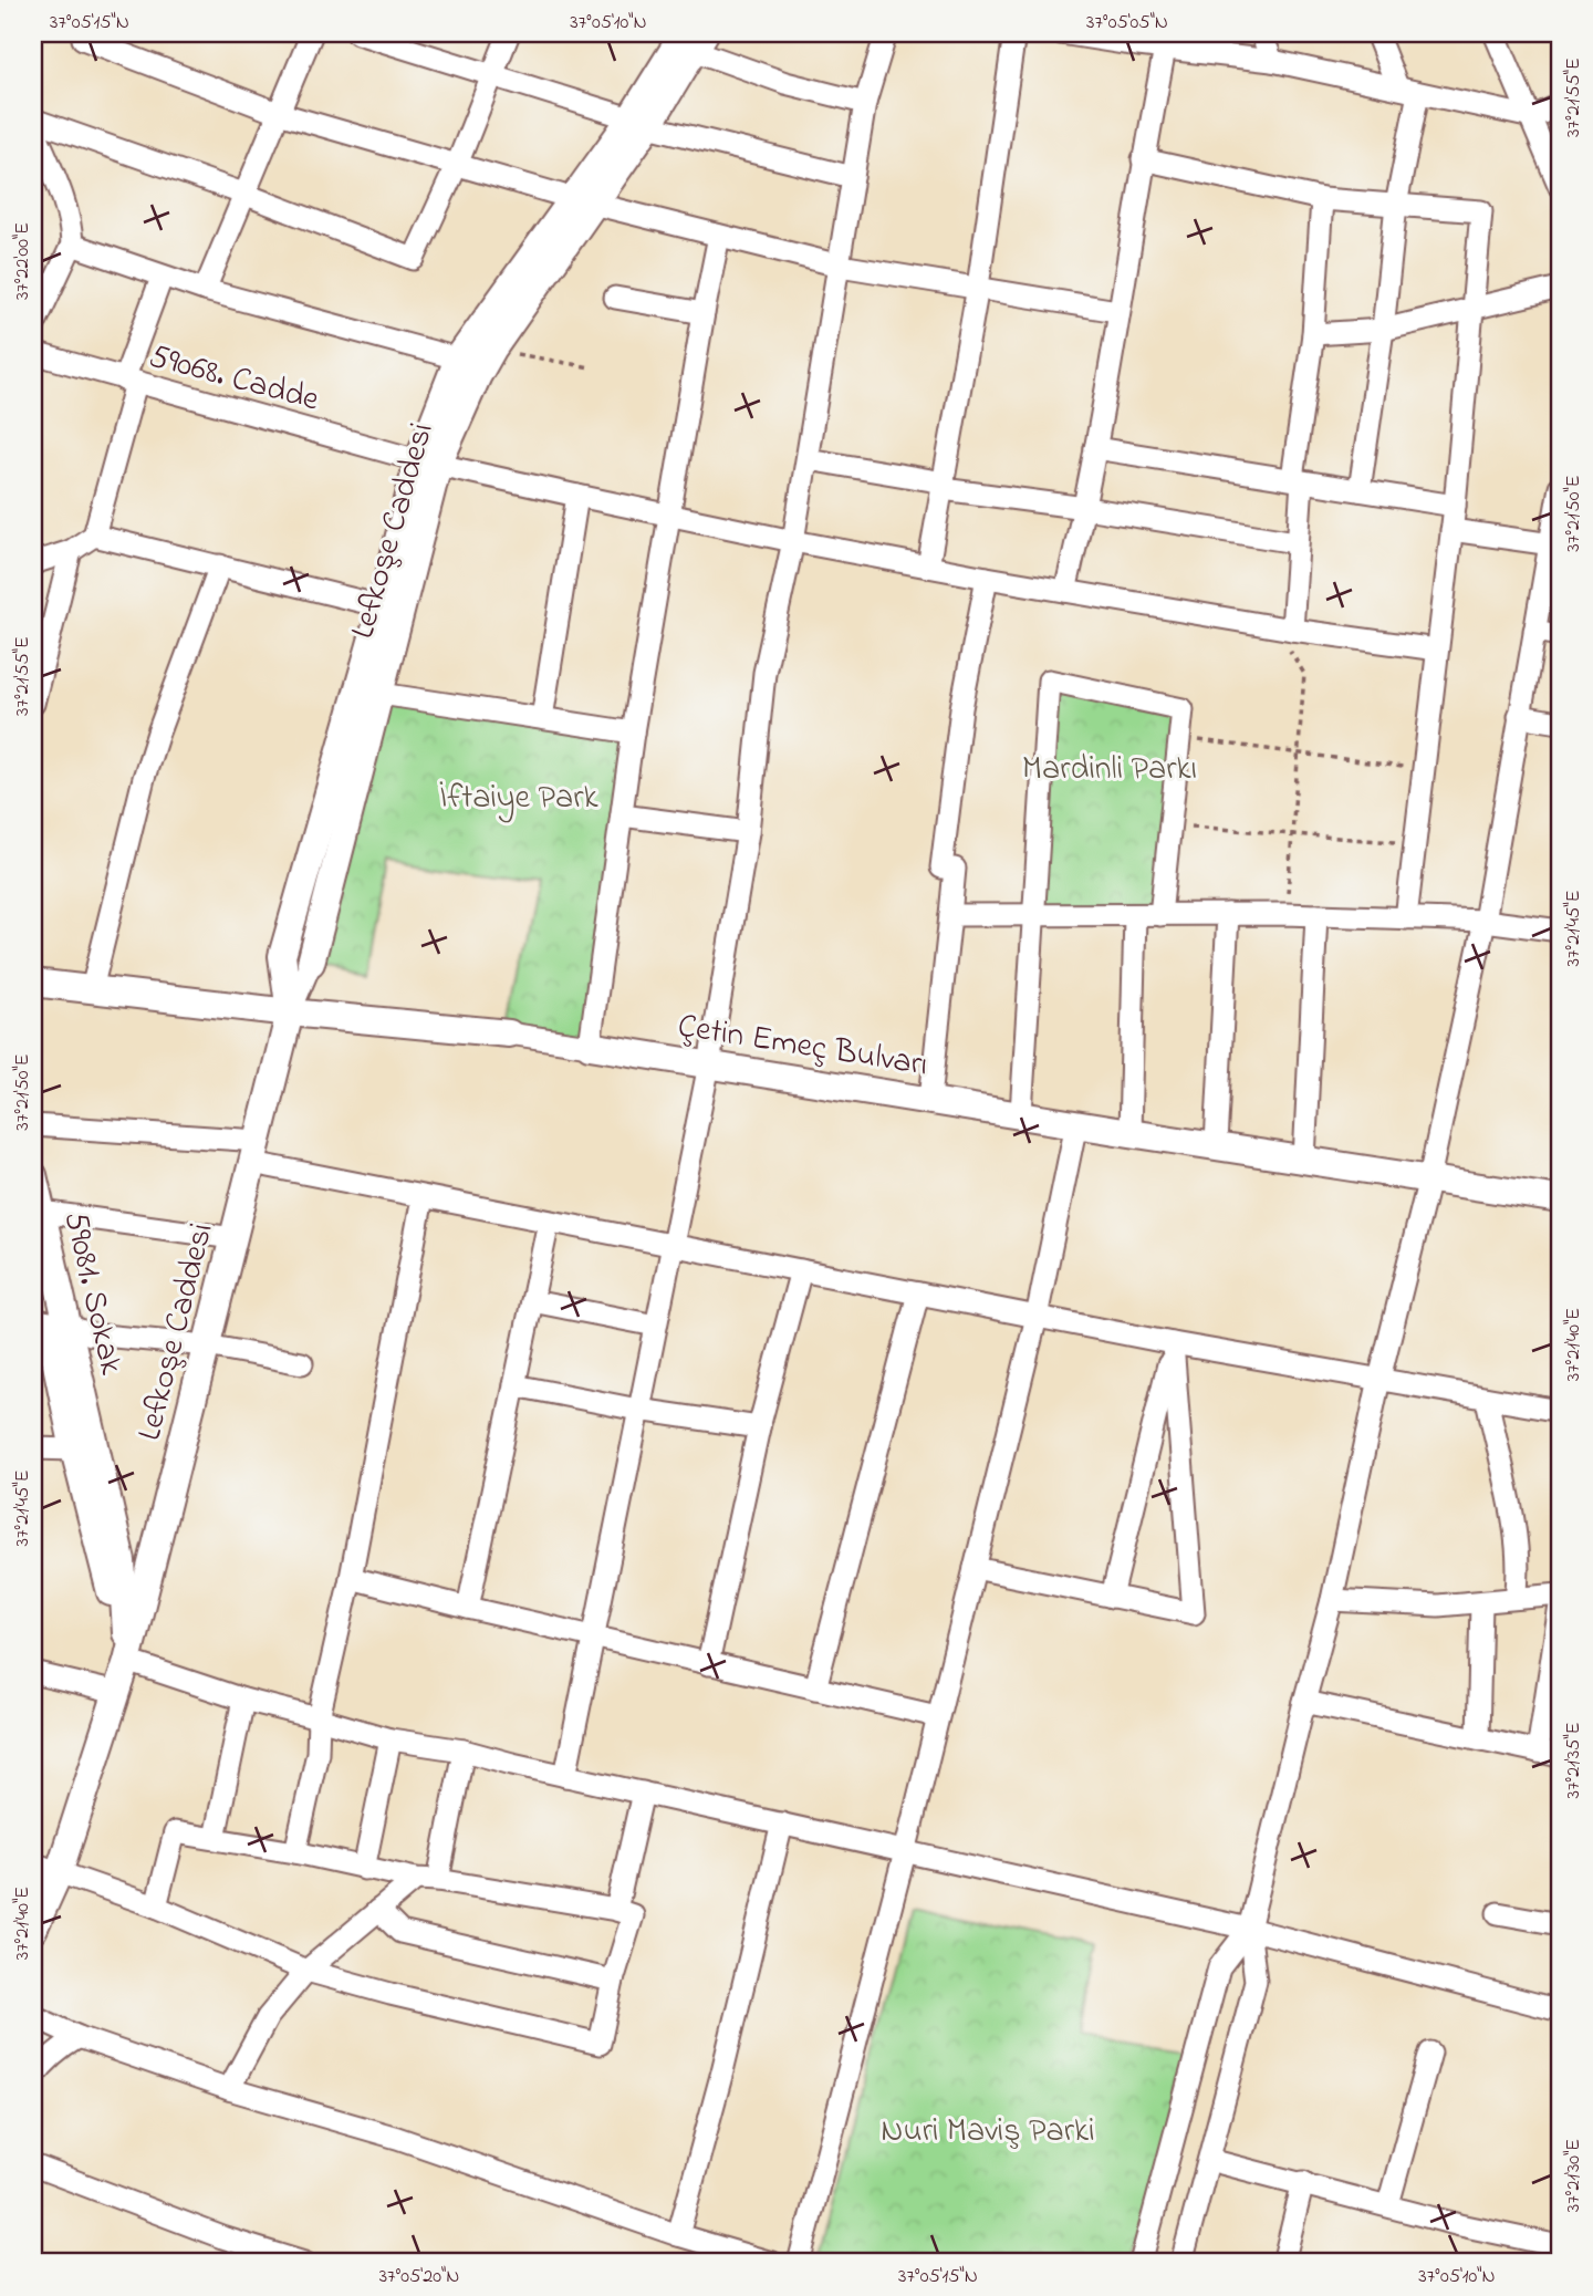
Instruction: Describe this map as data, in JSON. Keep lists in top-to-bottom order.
{
  "streets": {
    "main road": ["Lefkoşe Caddesi", "Çetin Emeç Bulvarı", "59081. Sokak"],
    "street": ["59068. Cadde"]
  },
  "crossings": [
    ["59068. Cadde", "Lefkoşe Caddesi"],
    ["Lefkoşe Caddesi", "Çetin Emeç Bulvarı"],
    ["Lefkoşe Caddesi", "59081. Sokak"]
  ],
  "parks": ["Mardinli Parkı", "İftaiye Park", "Nuri Maviş Parki"],
  "coordinates": [
    "37°05'15\"N",
    "37°05'10\"N",
    "37°05'05\"N",
    "37°21'55\"E",
    "37°22'00\"E",
    "37°21'50\"E",
    "37°21'45\"E",
    "37°21'40\"E",
    "37°21'35\"E",
    "37°21'30\"E",
    "37°05'20\"N"
  ]
}
